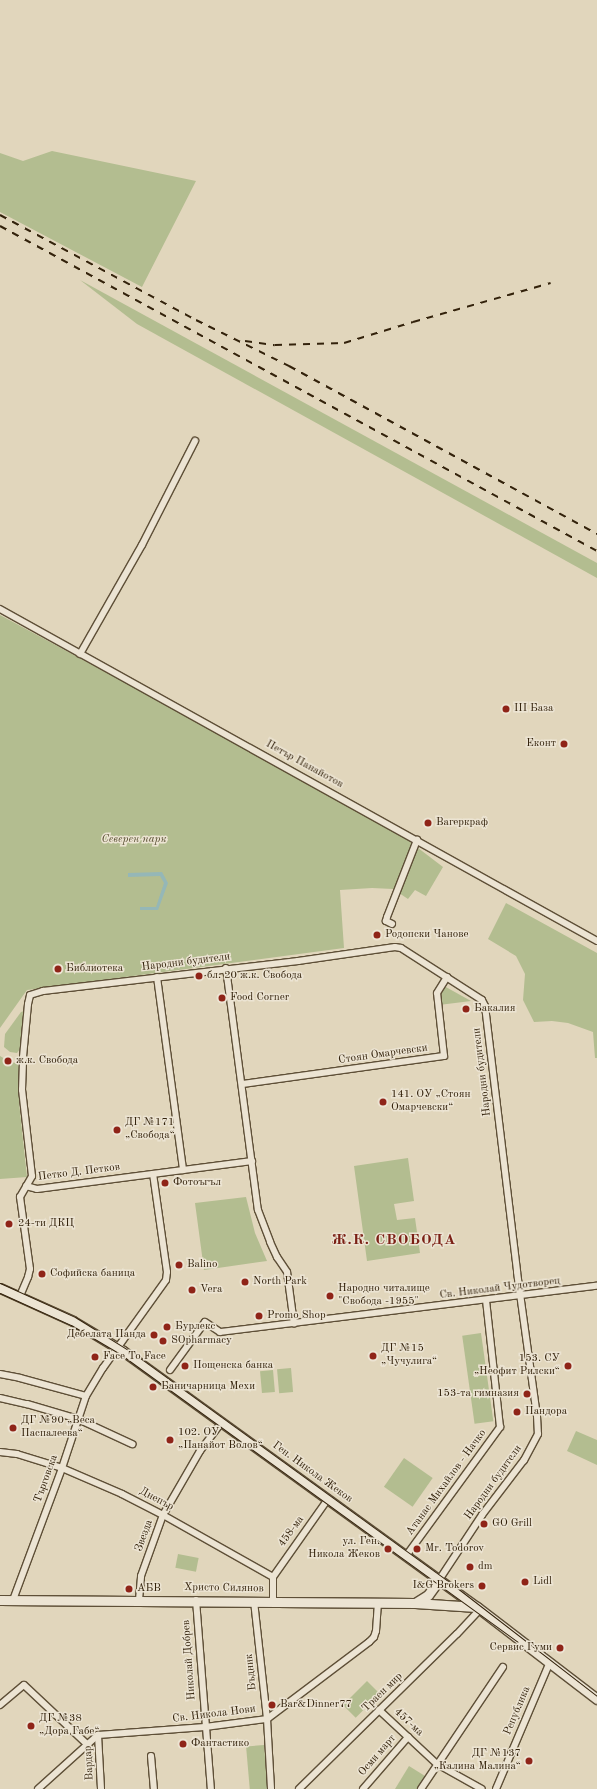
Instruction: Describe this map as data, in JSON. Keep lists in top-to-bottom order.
{
  "streets": {
    "street": [
      "Петър Панайотов",
      "Народни будители",
      "Стоян Омарчевски",
      "Петко Д. Петков",
      "Св. Николай Чудотворец",
      "Ген. Никола Жеков",
      "Търговска",
      "Атанас Михайлов - Начко",
      "Днепър",
      "458-ма",
      "Звезда",
      "Христо Силянов",
      "Николай Добрев",
      "Бъдник",
      "Траен мир",
      "Република",
      "Св. Никола Нови",
      "457-ма",
      "Осми март",
      "Вардар"
    ]
  },
  "crossings": [
    ["Народни будители", "Стоян Омарчевски"],
    ["Народни будители", "Петко Д. Петков"],
    ["Народни будители", "Св. Николай Чудотворец"],
    ["Народни будители", "Ген. Никола Жеков"],
    ["Петко Д. Петков", "Ген. Никола Жеков"],
    ["Св. Николай Чудотворец", "Атанас Михайлов - Начко"],
    ["Ген. Никола Жеков", "Търговска"],
    ["Ген. Никола Жеков", "Атанас Михайлов - Начко"],
    ["Ген. Никола Жеков", "458-ма"],
    ["Ген. Никола Жеков", "Звезда"],
    ["Ген. Никола Жеков", "Христо Силянов"],
    ["Ген. Никола Жеков", "Траен мир"],
    ["Ген. Никола Жеков", "Република"],
    ["Търговска", "Днепър"],
    ["Търговска", "Христо Силянов"],
    ["Днепър", "458-ма"],
    ["Днепър", "Звезда"],
    ["Звезда", "Христо Силянов"],
    ["Христо Силянов", "Николай Добрев"],
    ["Христо Силянов", "Бъдник"],
    ["Христо Силянов", "Траен мир"],
    ["Христо Силянов", "Св. Никола Нови"],
    ["Николай Добрев", "Св. Никола Нови"],
    ["Бъдник", "Св. Никола Нови"],
    ["Траен мир", "457-ма"],
    ["Св. Никола Нови", "Вардар"],
    ["457-ма", "Осми март"]
  ],
  "districts": ["Ж.К. СВОБОДА"],
  "parks": ["Северен парк"],
  "places": [
    "III База",
    "Еконт",
    "Вагеркраф",
    "Родопски Чанове",
    "Библиотека",
    "бл. 20 ж.к. Свобода",
    "Food Corner",
    "Бакалия",
    "ж.к. Свобода",
    "141. ОУ „Стоян Омарчевски“",
    "ДГ №171 „Свобода“",
    "Фотоъгъл",
    "24-ти ДКЦ",
    "Balino",
    "Софийска баница",
    "North Park",
    "Vera",
    "Народно читалище \"Свобода -1955\"",
    "Promo Shop",
    "Бурлекс",
    "Дебелата Панда",
    "SOpharmacy",
    "ДГ №15 „Чучулига“",
    "Face To Face",
    "Пощенска банка",
    "153. СУ „Неофит Рилски“",
    "Баничарница Мехи",
    "153-та гимназия",
    "Пандора",
    "ДГ №90 „Веса Паспалеева“",
    "102. ОУ „Панайот Волов“",
    "GO Grill",
    "ул. Ген. Никола Жеков",
    "Mr. Todorov",
    "dm",
    "Lidl",
    "I&G Brokers",
    "АБВ",
    "Сервис Гуми",
    "Bar&Dinner77",
    "ДГ №38 „Дора Габе“",
    "Фантастико",
    "ДГ №137 „Калина Малина“"
  ]
}
